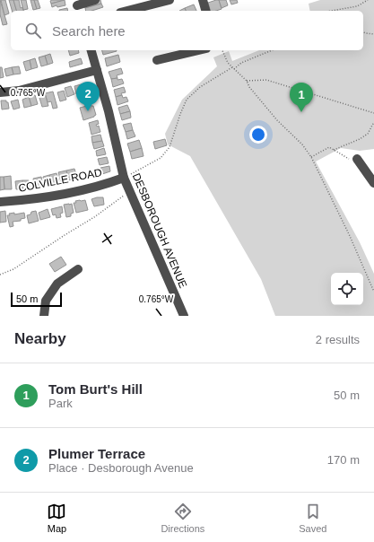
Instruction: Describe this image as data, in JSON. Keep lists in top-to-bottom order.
{
  "streets": {
    "street": ["COLVILLE ROAD", "DESBOROUGH AVENUE"]
  },
  "crossings": [
    ["COLVILLE ROAD", "DESBOROUGH AVENUE"]
  ],
  "scale_bar": "50 m",
  "page": {
    "search": "Search here",
    "pins": ["2", "1"],
    "scale": "50 m",
    "heading": ["Nearby", "2 results"],
    "list": [
      {
        "mark": "1",
        "name": "Tom Burt's Hill",
        "note": "Park",
        "value": "50 m"
      },
      {
        "mark": "2",
        "name": "Plumer Terrace",
        "note": "Place · Desborough Avenue",
        "value": "170 m"
      }
    ],
    "nav": ["Map", "Directions", "Saved"]
  },
  "coordinates": ["0.765°W"]
}
